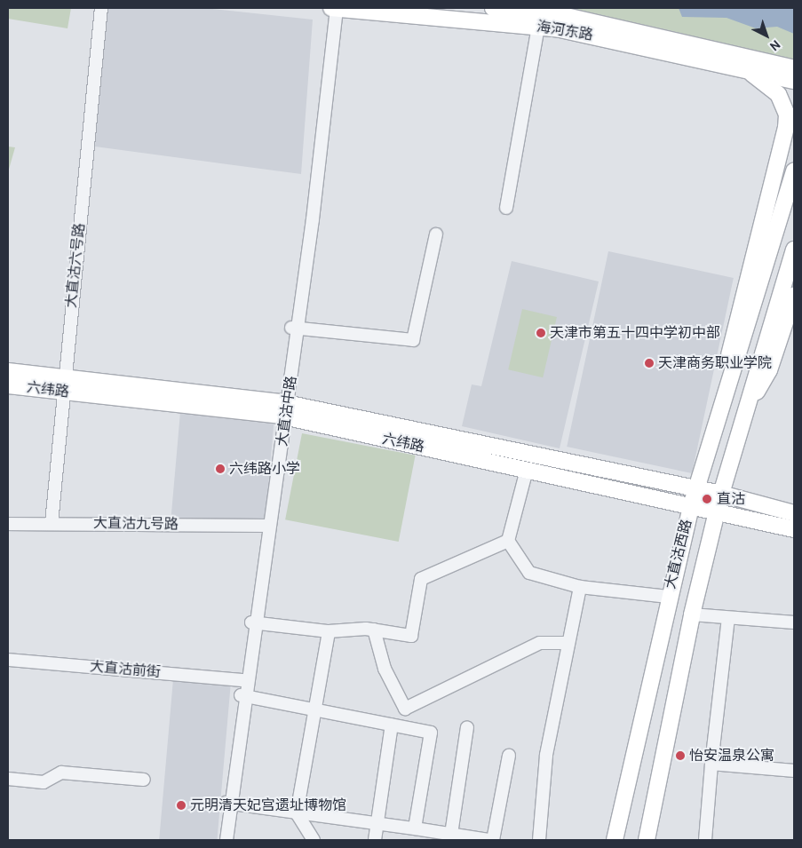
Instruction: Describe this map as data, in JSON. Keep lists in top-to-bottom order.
{
  "streets": {
    "main road": ["海河东路", "六纬路", "大直沽西路"],
    "street": [
      "大直沽六号路",
      "大直沽中路",
      "大直沽九号路",
      "大直沽前街"
    ]
  },
  "crossings": [
    ["海河东路", "大直沽中路"],
    ["大直沽六号路", "六纬路"],
    ["大直沽六号路", "大直沽九号路"],
    ["六纬路", "大直沽中路"],
    ["六纬路", "大直沽西路"],
    ["大直沽中路", "大直沽九号路"],
    ["大直沽中路", "大直沽前街"]
  ],
  "places": [
    "天津市第五十四中学初中部",
    "天津商务职业学院",
    "六纬路小学",
    "直沽",
    "怡安温泉公寓",
    "元明清天妃宫遗址博物馆"
  ],
  "north": "bottom right"
}
